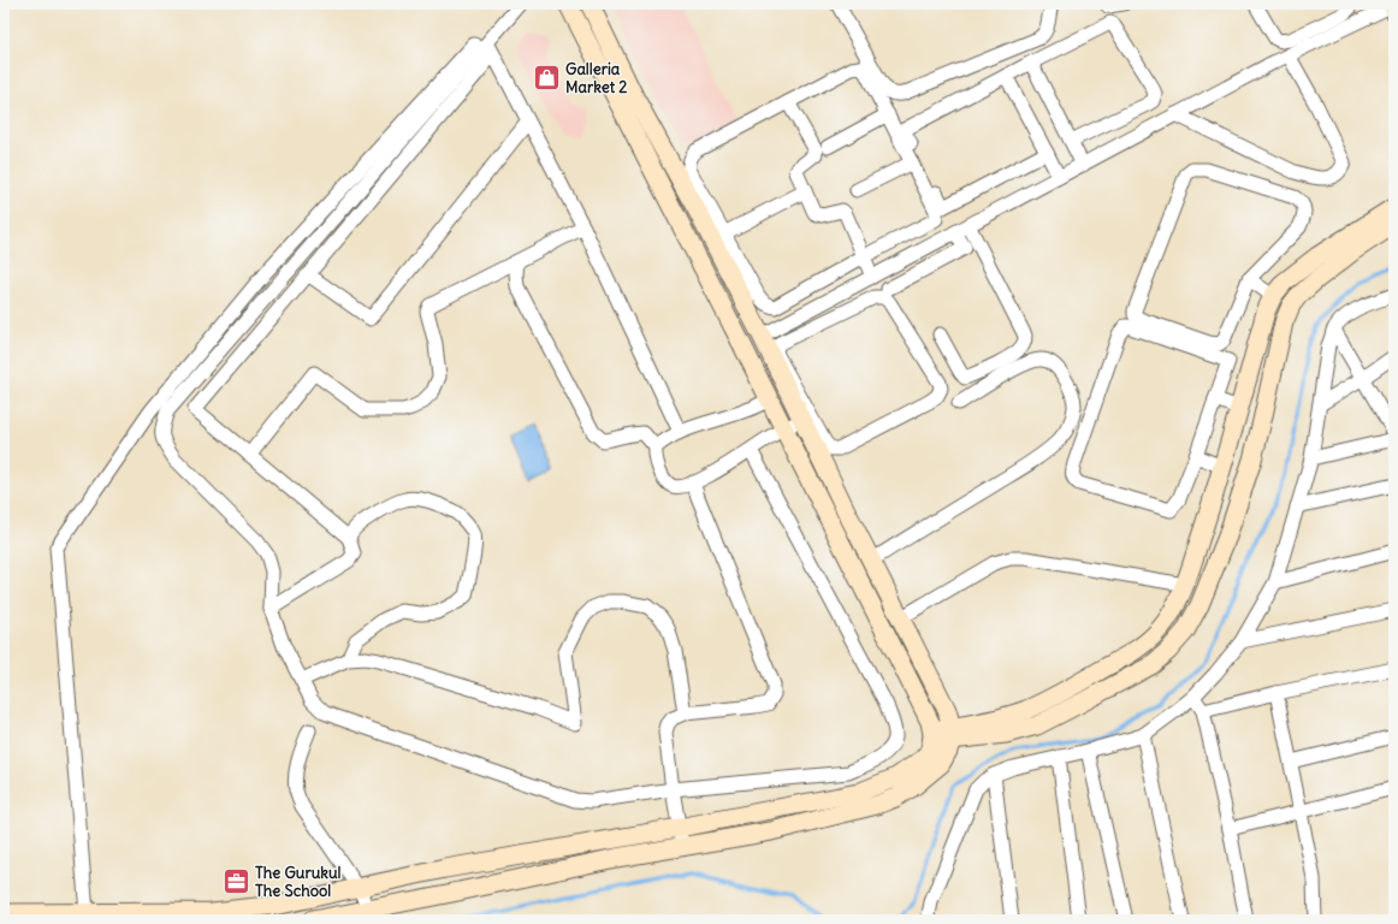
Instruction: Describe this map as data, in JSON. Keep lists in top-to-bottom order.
{
  "places": {
    "shop": ["Galleria Market 2"],
    "office": ["The Gurukul The School"]
  }
}
